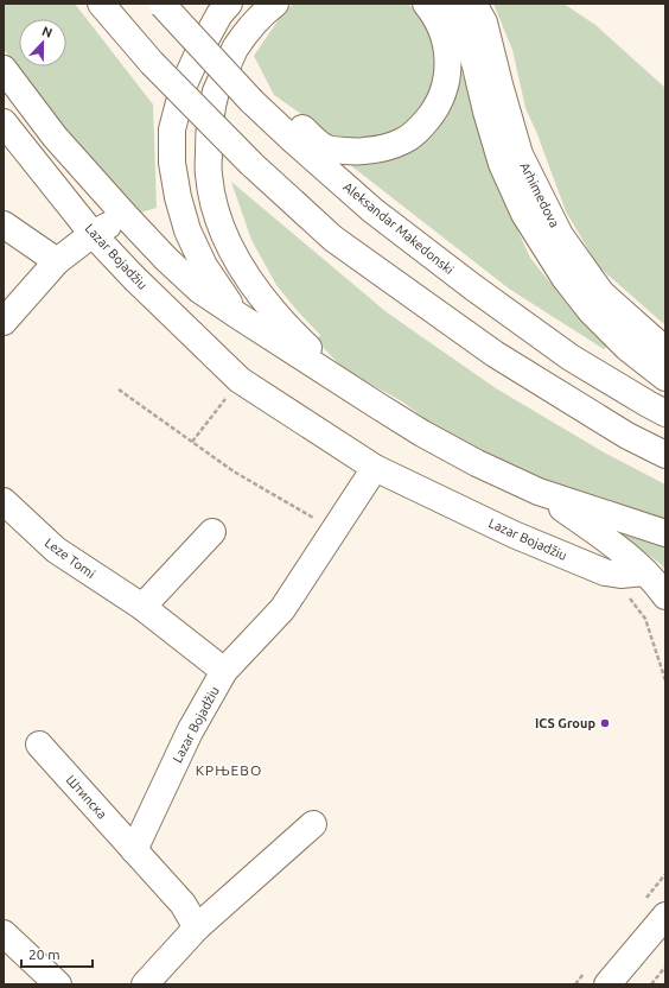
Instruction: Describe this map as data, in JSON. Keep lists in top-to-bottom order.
{
  "streets": {
    "street": [
      "Arhimedova",
      "Aleksandar Makedonski",
      "Lazar Bojadžiu",
      "Leze Tomi",
      "Штипска"
    ]
  },
  "crossings": [
    ["Lazar Bojadžiu", "Leze Tomi"],
    ["Lazar Bojadžiu", "Штипска"]
  ],
  "districts": ["КРЊЕВО"],
  "places": ["ICS Group"],
  "scale_bar": "20 m",
  "north": "top"
}
